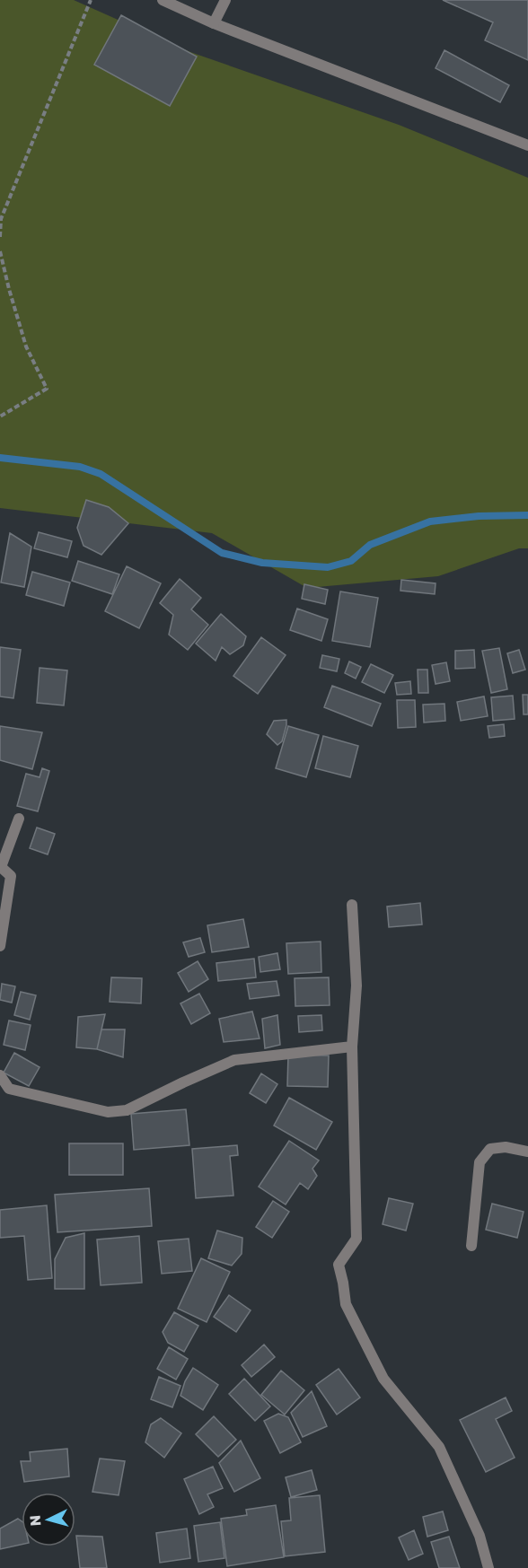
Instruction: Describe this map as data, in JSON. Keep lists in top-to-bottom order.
{
  "north": "left"
}
